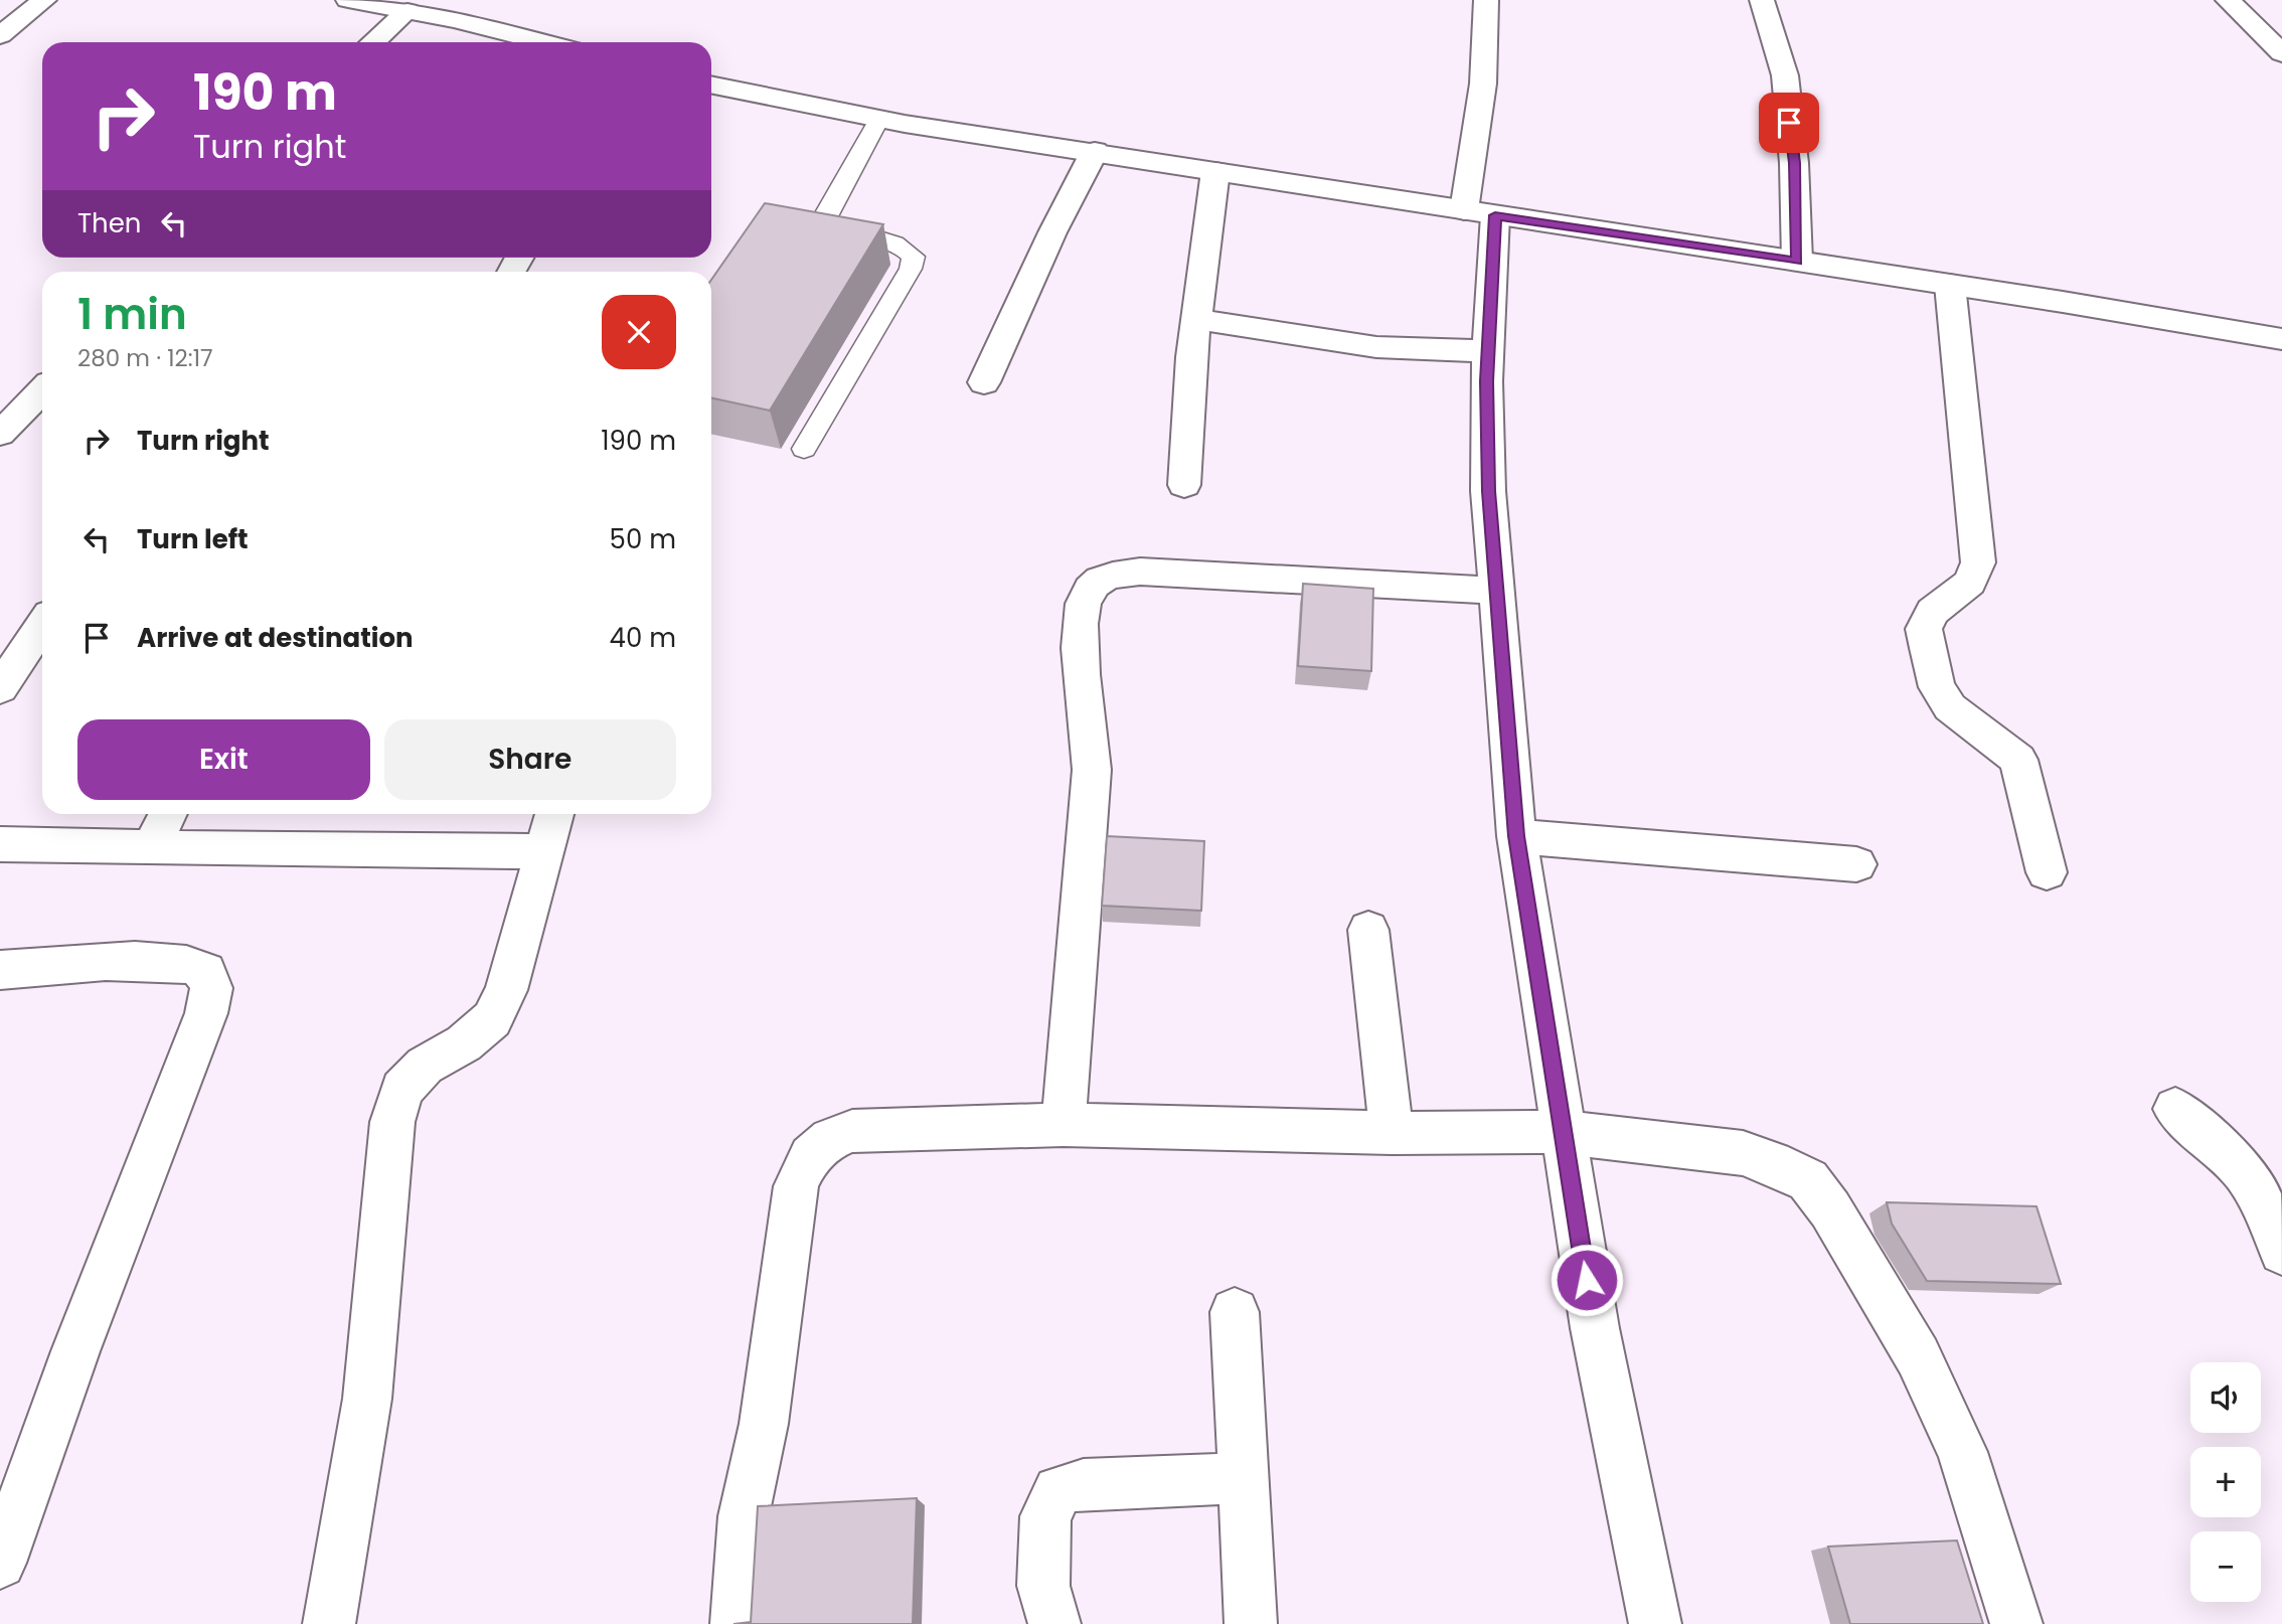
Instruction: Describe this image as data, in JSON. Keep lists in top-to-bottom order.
{
  "page": {
    "turn": ["190 m", "Turn right"],
    "then": "Then",
    "heading": ["1 min", "280 m · 12:17"],
    "list": [
      {
        "name": "Turn right",
        "value": "190 m"
      },
      {
        "name": "Turn left",
        "value": "50 m"
      },
      {
        "name": "Arrive at destination",
        "value": "40 m"
      }
    ],
    "buttons": ["Exit", "Share"],
    "map_buttons": ["+", "−"]
  }
}
